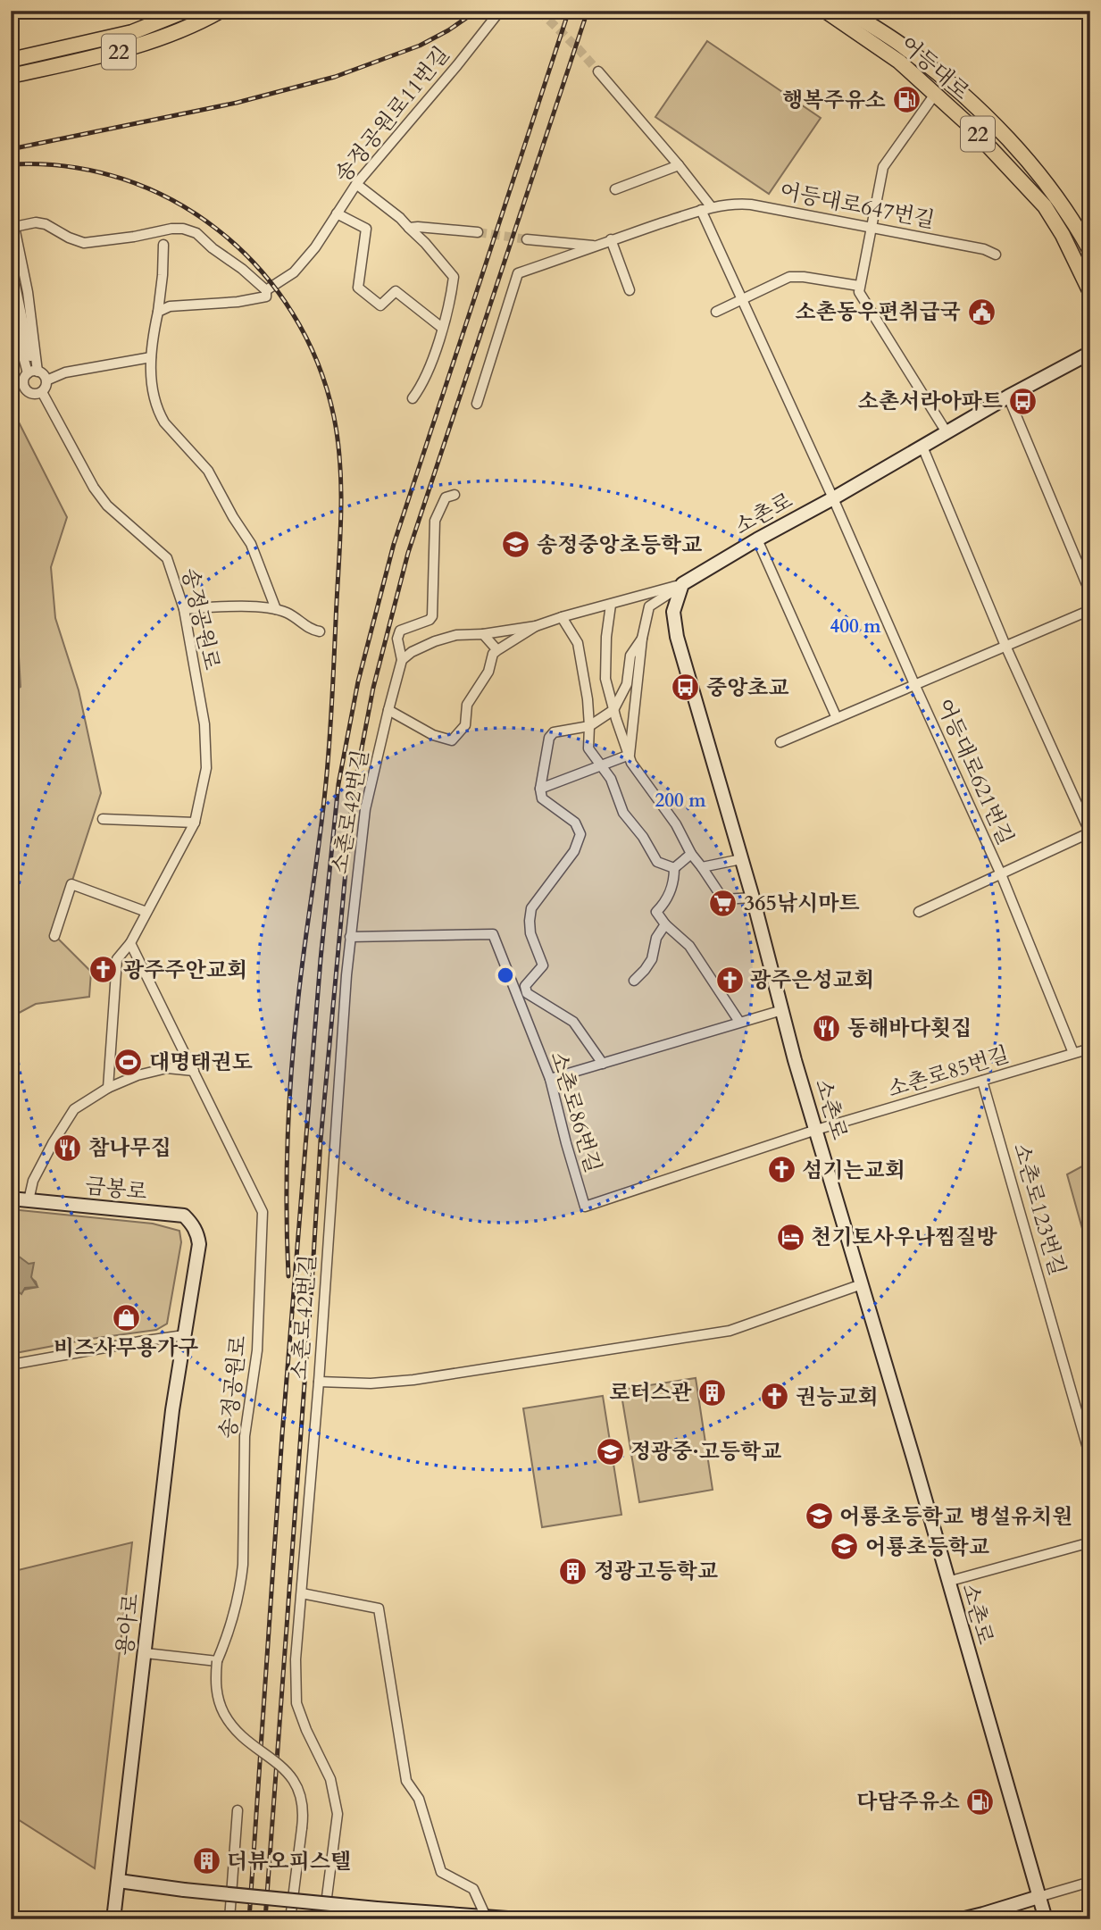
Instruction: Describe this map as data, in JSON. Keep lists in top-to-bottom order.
{
  "streets": {
    "main road": ["22", "어등대로"],
    "street": [
      "송정공원로11번길",
      "어등대로647번길",
      "소촌로",
      "송정공원로",
      "어등대로621번길",
      "소촌로42번길",
      "소촌로85번길",
      "소촌로86번길",
      "금봉로",
      "소촌로123번길",
      "용아로"
    ]
  },
  "crossings": [
    ["소촌로", "소촌로85번길"],
    ["소촌로", "소촌로86번길"],
    ["어등대로621번길", "소촌로85번길"],
    ["소촌로42번길", "소촌로86번길"],
    ["소촌로85번길", "소촌로86번길"],
    ["소촌로85번길", "소촌로123번길"],
    ["금봉로", "용아로"]
  ],
  "places": {
    "fuel station": ["행복주유소", "다담주유소"],
    "public building": ["소촌동우편취급국"],
    "bus stop": ["소촌서라아파트", "중앙초교"],
    "school or university": [
      "송정중앙초등학교",
      "정광중·고등학교",
      "어룡초등학교 병설유치원",
      "어룡초등학교"
    ],
    "supermarket": ["365낚시마트"],
    "church": [
      "광주주안교회",
      "광주은성교회",
      "섬기는교회",
      "권능교회"
    ],
    "restaurant": ["동해바다횟집", "참나무집"],
    "sports": ["대명태권도"],
    "hotel": ["천기토사우나찜질방"],
    "shop": ["비즈사무용가구"],
    "building": ["로터스관", "정광고등학교", "더뷰오피스텔"]
  },
  "rings": ["400 m", "200 m"]
}
